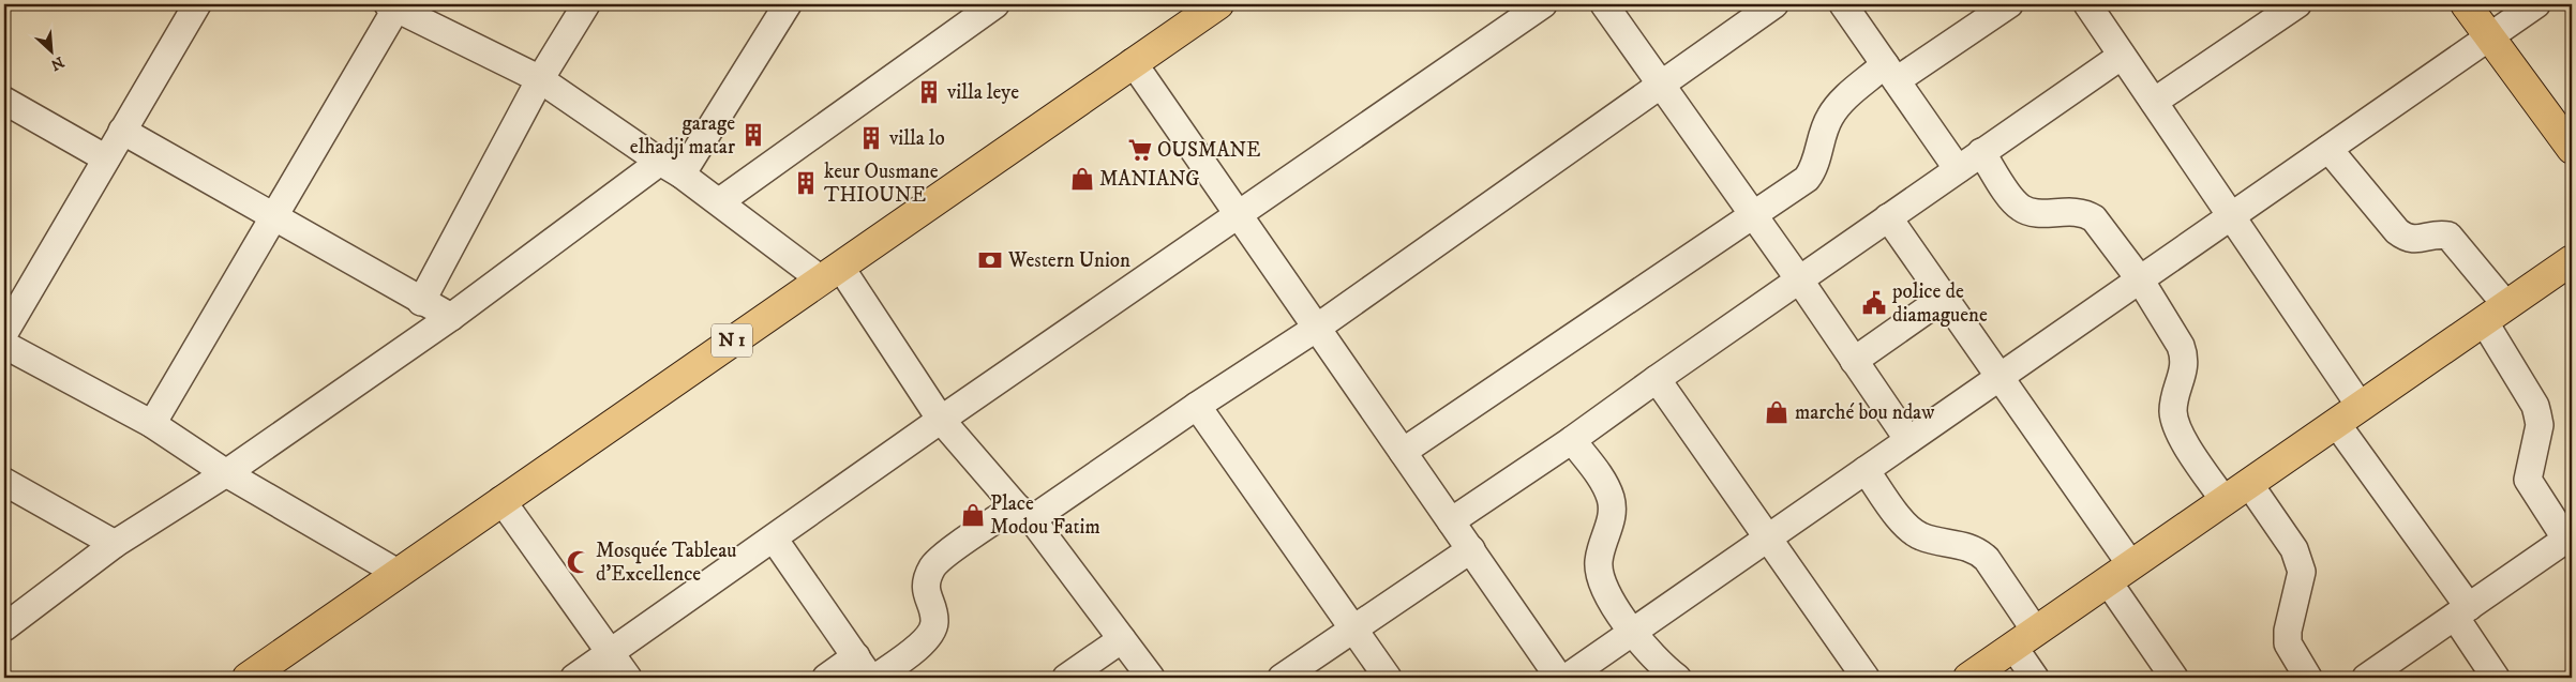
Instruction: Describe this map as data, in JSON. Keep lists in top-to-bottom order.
{
  "streets": {
    "main road": ["N 1"]
  },
  "places": {
    "building": [
      "villa leye",
      "garage elhadji matar",
      "villa lo",
      "keur Ousmane THIOUNE"
    ],
    "supermarket": ["OUSMANE"],
    "shop": ["MANIANG", "marché bou ndaw", "Place Modou Fatim"],
    "bank": ["Western Union"],
    "public building": ["police de diamaguene"],
    "mosque": ["Mosquée Tableau d'Excellence"]
  },
  "north": "bottom right"
}
